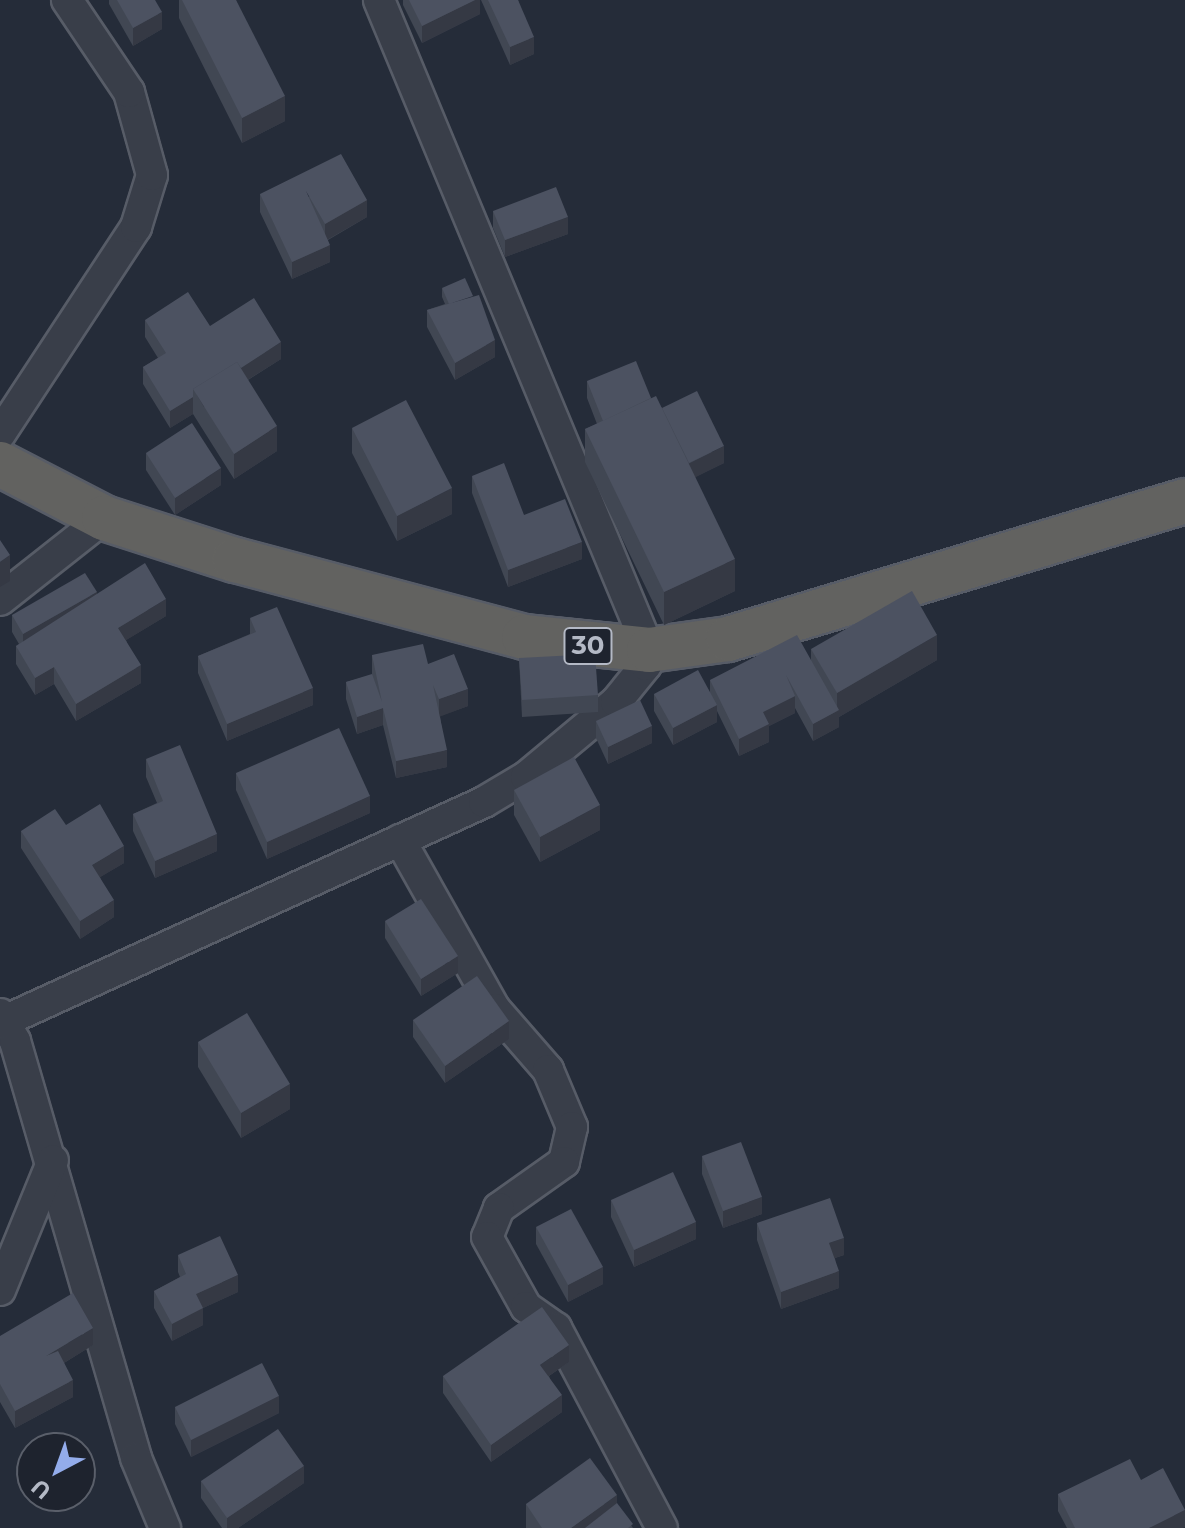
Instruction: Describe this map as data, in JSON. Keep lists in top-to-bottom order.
{
  "streets": {
    "highway": ["30"]
  },
  "north": "bottom left"
}
